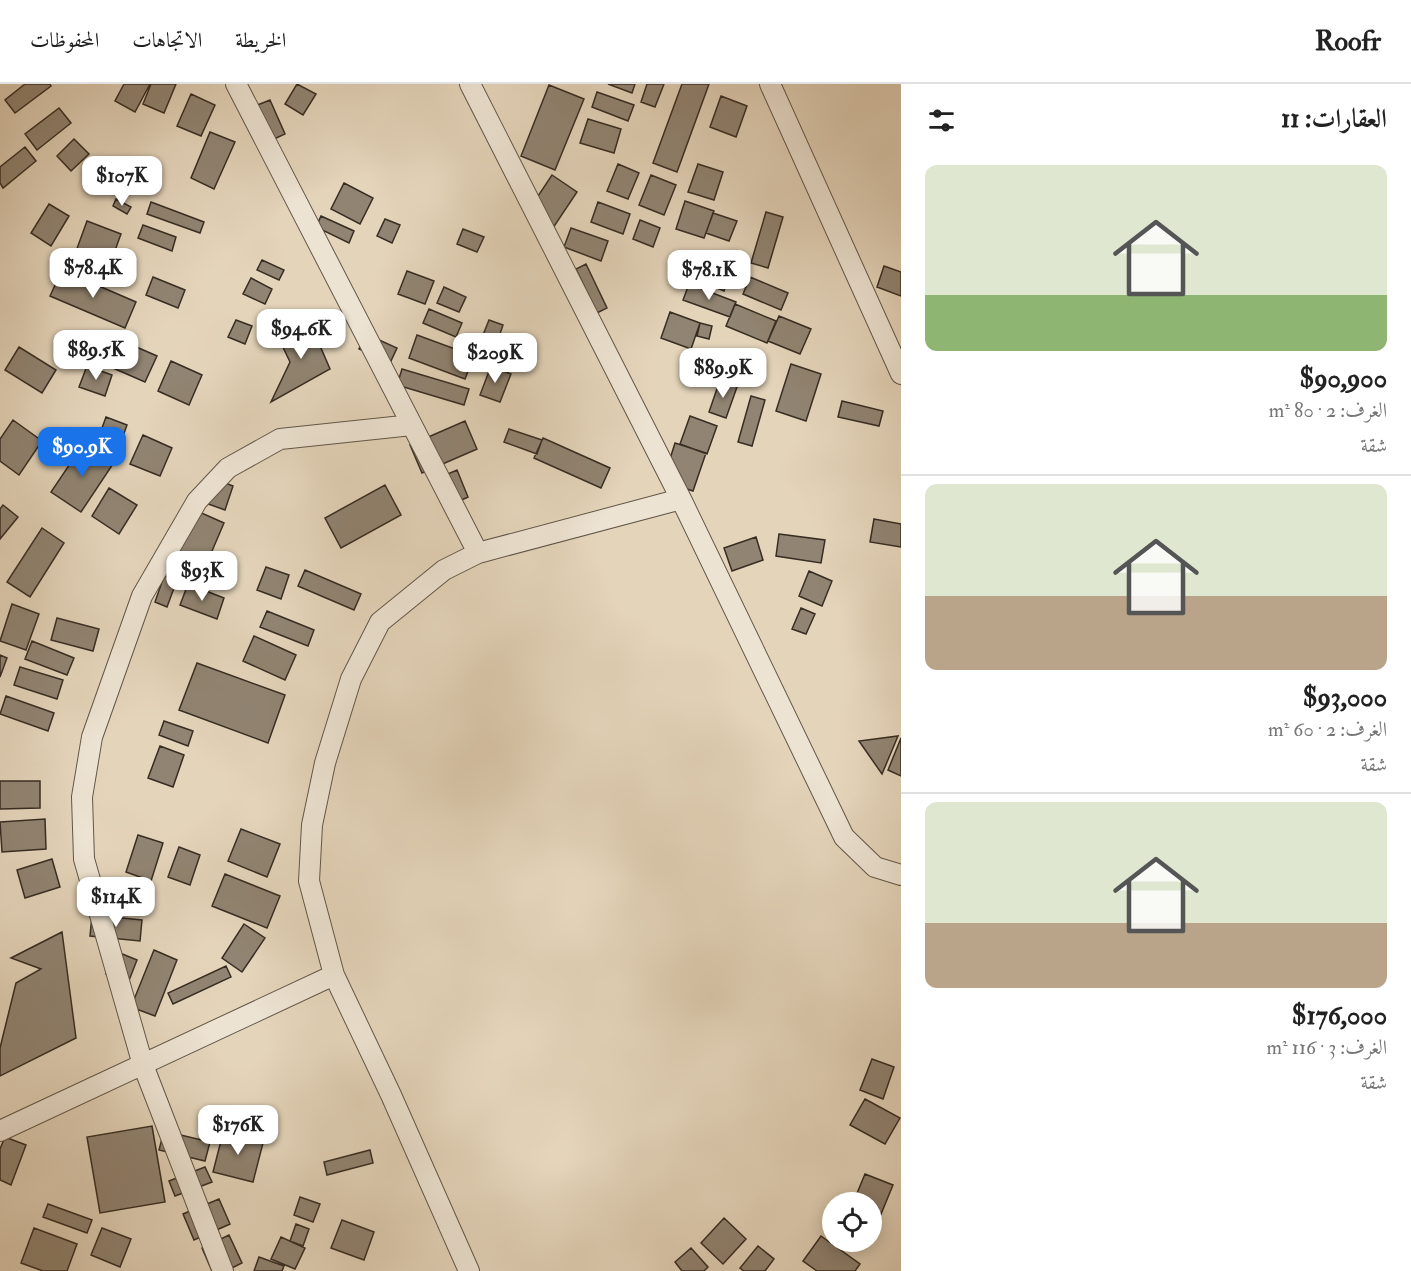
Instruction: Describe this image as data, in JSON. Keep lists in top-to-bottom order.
{
  "page": {
    "header": "Roofr",
    "nav": ["الخريطة", "الاتجاهات", "المحفوظات"],
    "heading": "العقارات: 11",
    "list": [
      {
        "name": "$90,900",
        "note": "الغرف: 2 · 80 m² · شقة"
      },
      {
        "name": "$93,000",
        "note": "الغرف: 2 · 60 m² · شقة"
      },
      {
        "name": "$176,000",
        "note": "الغرف: 3 · 116 m² · شقة"
      }
    ],
    "price": [
      "$107K",
      "$78.4K",
      "$78.1K",
      "$94.6K",
      "$89.5K",
      "$209K",
      "$89.9K",
      "$90.9K",
      "$93K",
      "$114K",
      "$176K"
    ]
  }
}
